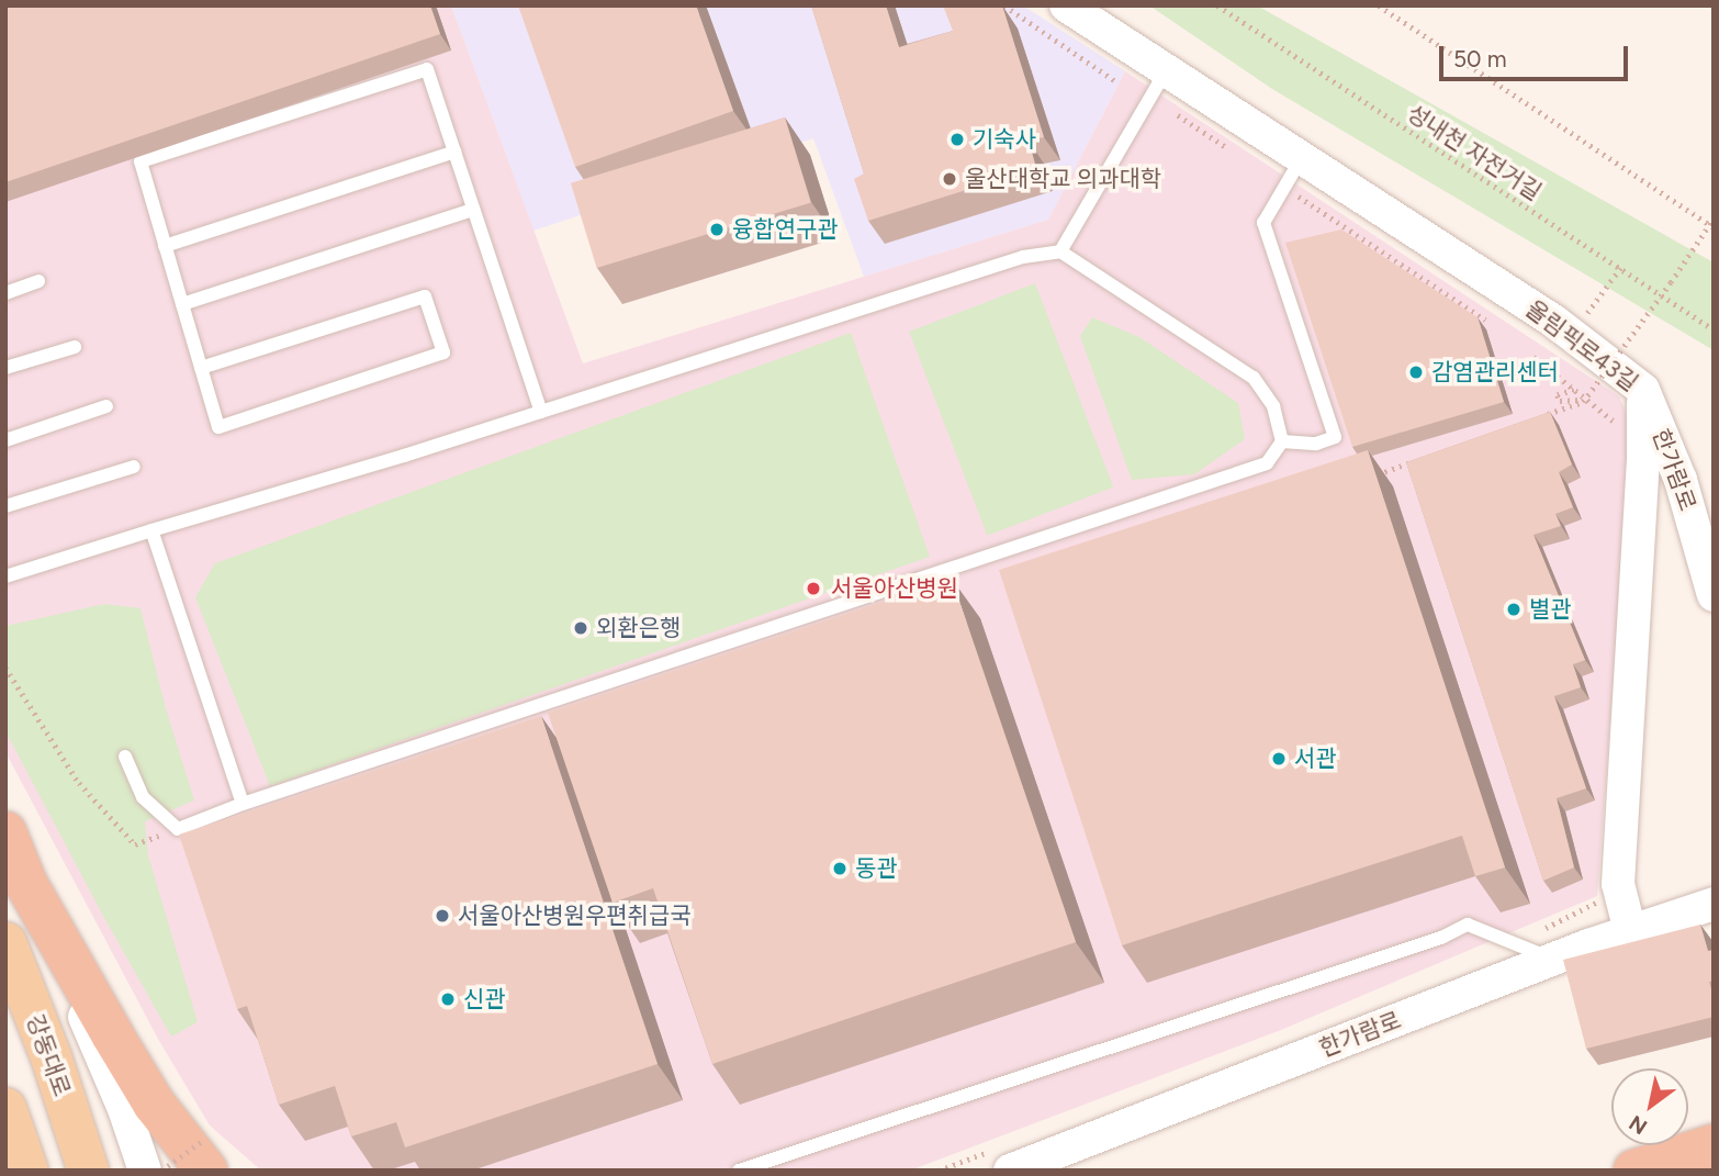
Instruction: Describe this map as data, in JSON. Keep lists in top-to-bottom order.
{
  "streets": {
    "main road": ["강동대로"],
    "street": ["올림픽로43길", "한가람로"],
    "path": ["성내천 자전거길"]
  },
  "crossings": [
    ["올림픽로43길", "한가람로"]
  ],
  "places": [
    "기숙사",
    "울산대학교 의과대학",
    "융합연구관",
    "감염관리센터",
    "서울아산병원",
    "별관",
    "외환은행",
    "서관",
    "동관",
    "서울아산병원우편취급국",
    "신관"
  ],
  "scale_bar": "50 m",
  "north": "bottom left"
}
